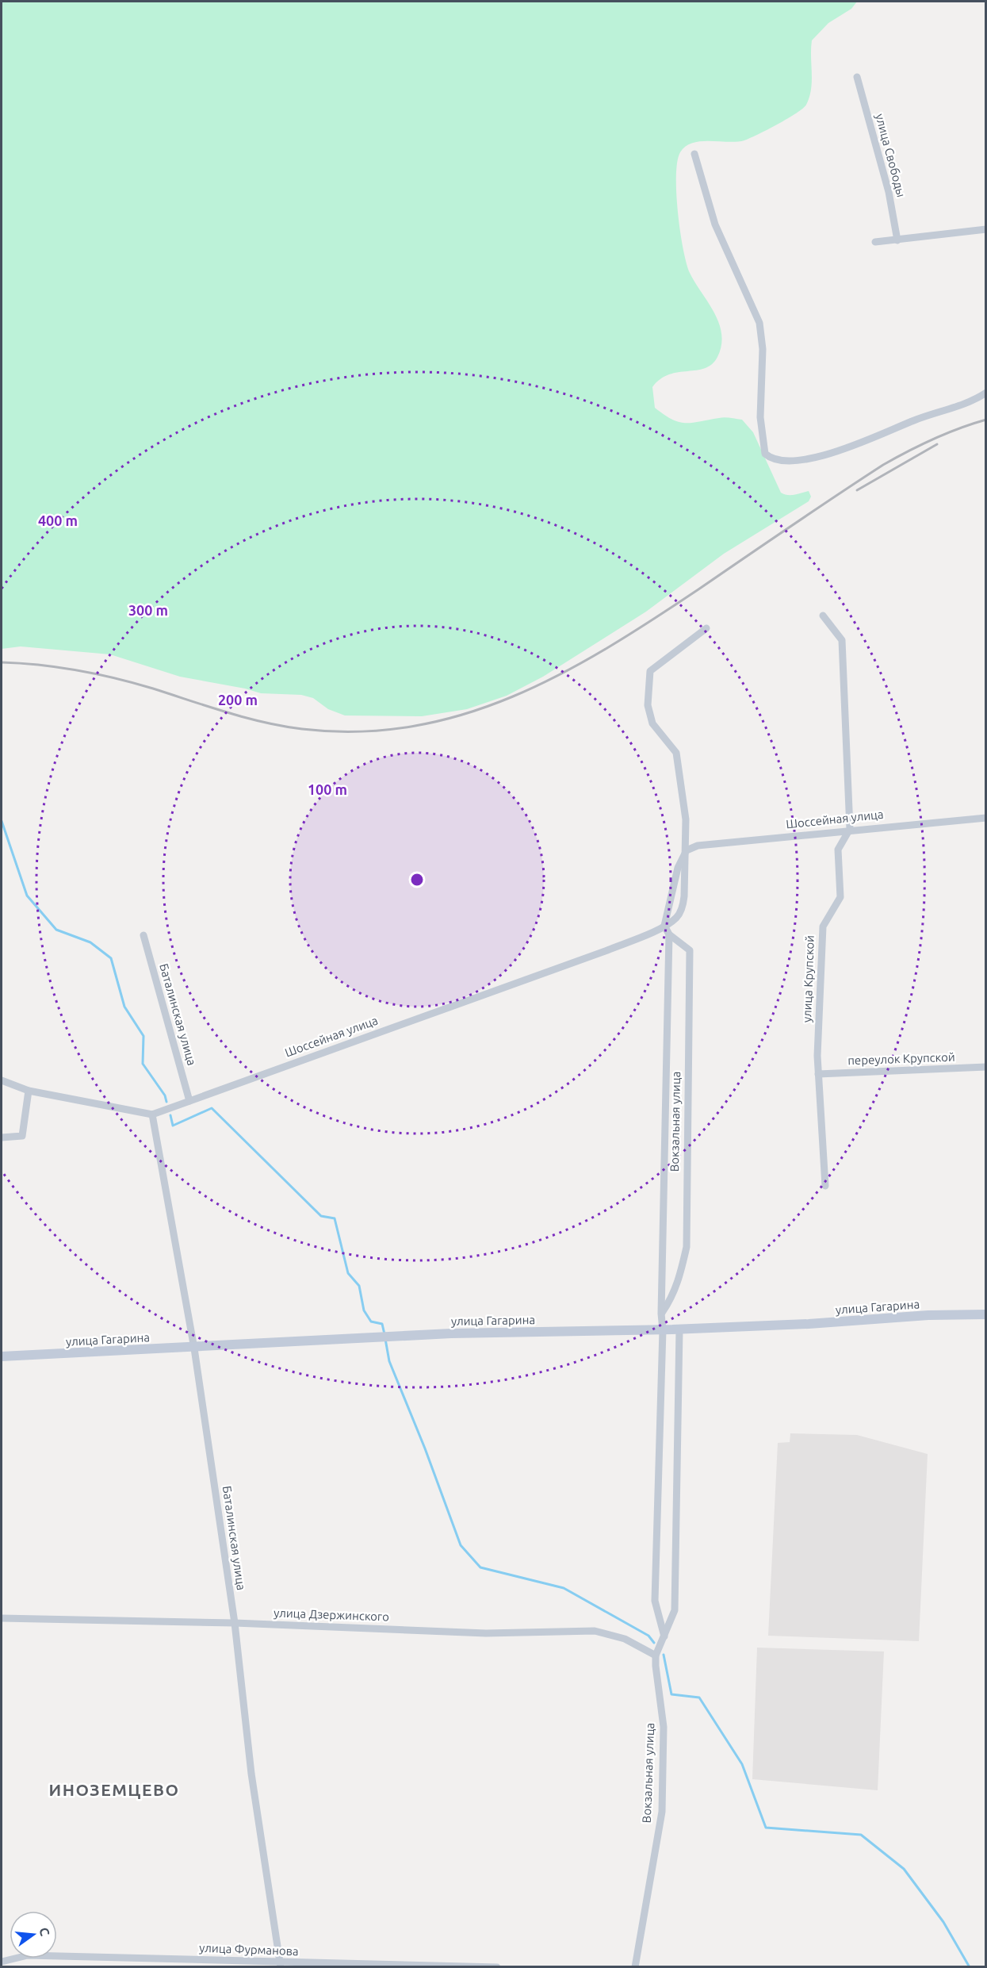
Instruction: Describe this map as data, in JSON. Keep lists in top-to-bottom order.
{
  "streets": {
    "main road": ["улица Гагарина"],
    "street": [
      "улица Свободы",
      "Шоссейная улица",
      "улица Крупской",
      "Баталинская улица",
      "переулок Крупской",
      "Вокзальная улица",
      "улица Дзержинского",
      "улица Фурманова"
    ]
  },
  "crossings": [
    ["Шоссейная улица", "улица Крупской"],
    ["Шоссейная улица", "Баталинская улица"],
    ["Шоссейная улица", "Вокзальная улица"],
    ["улица Крупской", "переулок Крупской"],
    ["Баталинская улица", "улица Гагарина"],
    ["Баталинская улица", "улица Дзержинского"],
    ["Баталинская улица", "улица Фурманова"],
    ["Вокзальная улица", "улица Гагарина"],
    ["Вокзальная улица", "улица Дзержинского"]
  ],
  "districts": ["ИНОЗЕМЦЕВО"],
  "north": "right",
  "rings": [
    "400 m",
    "300 m",
    "200 m",
    "100 m"
  ]
}
